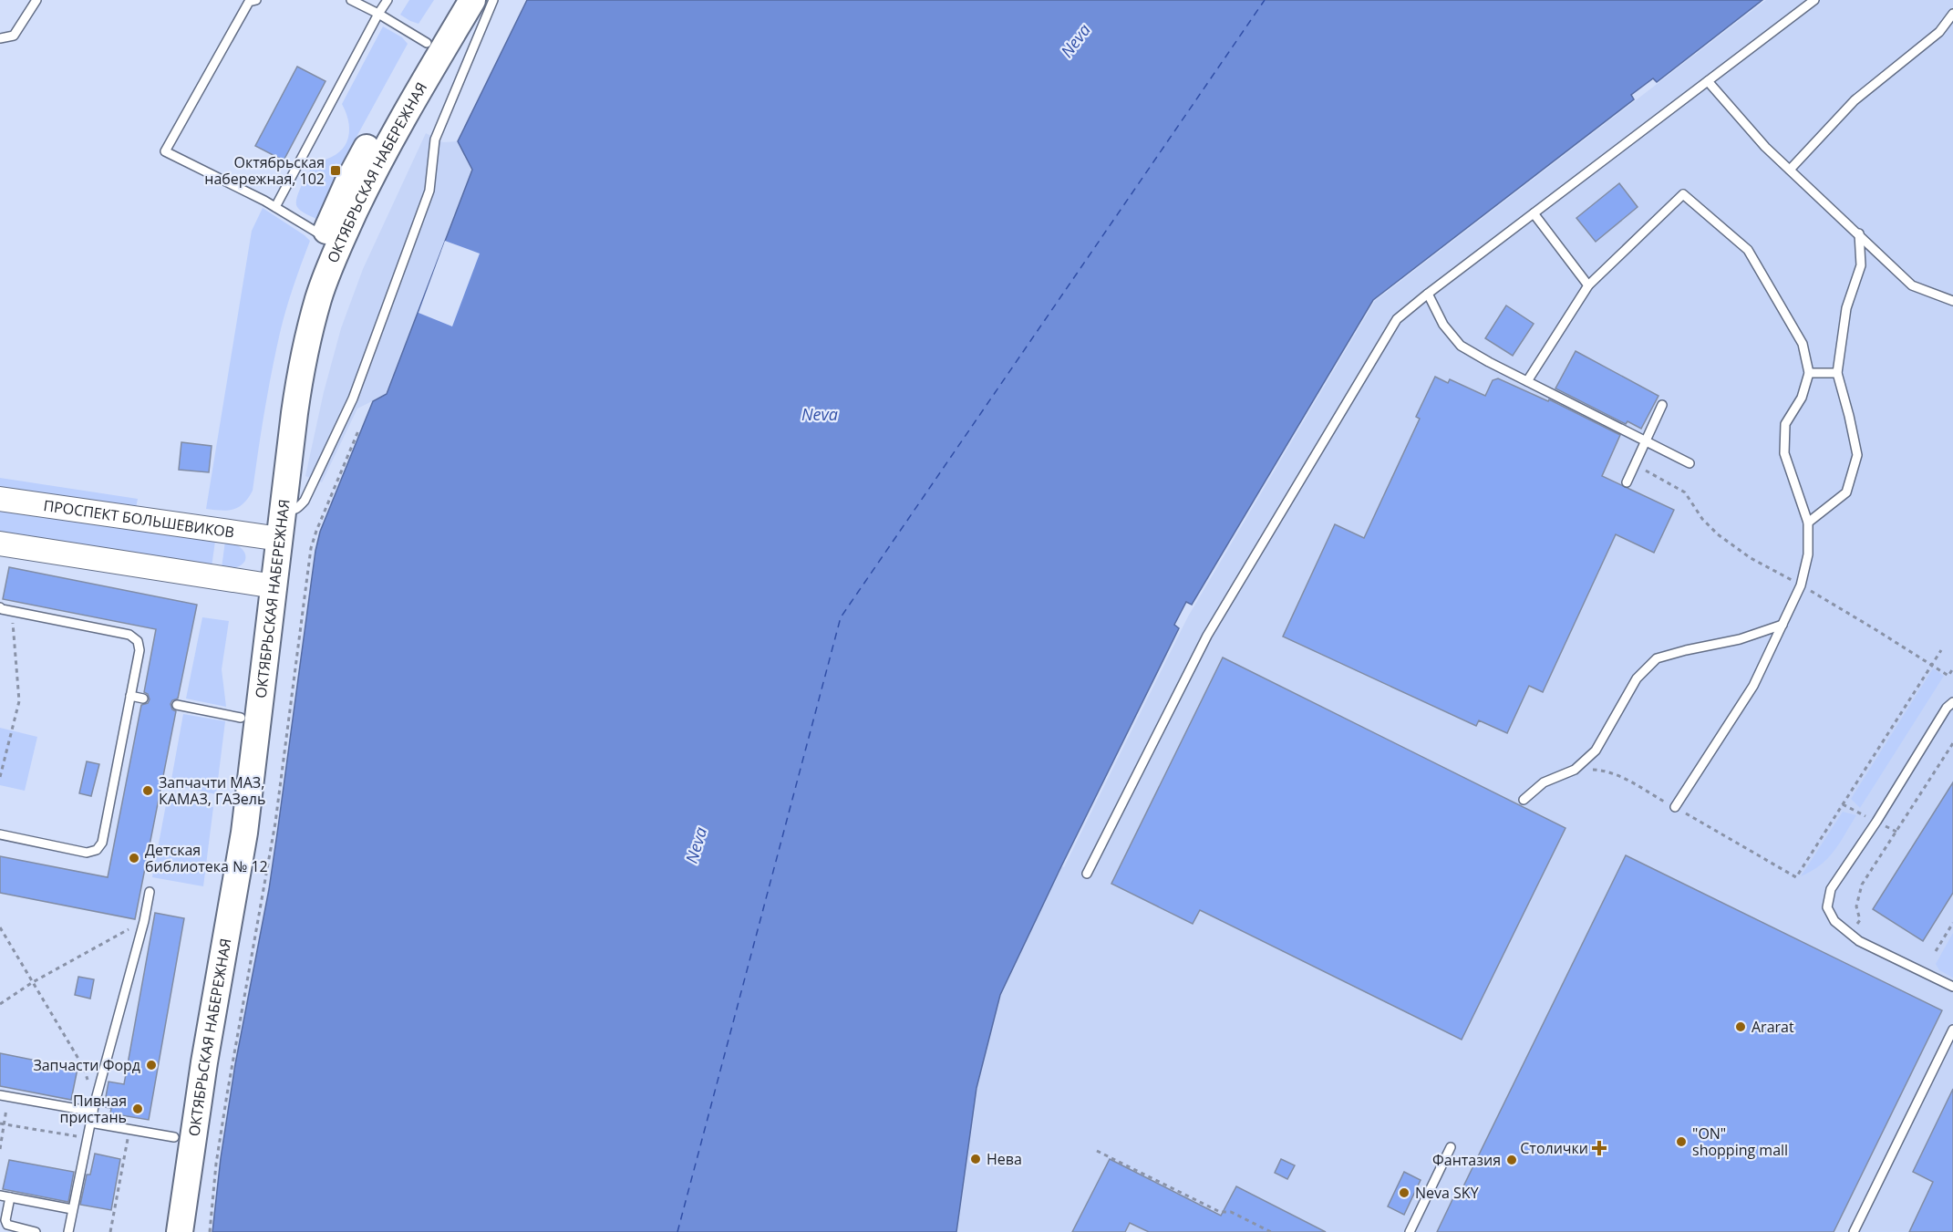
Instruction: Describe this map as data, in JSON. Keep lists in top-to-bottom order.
{
  "streets": {
    "main road": ["ОКТЯБРЬСКАЯ НАБЕРЕЖНАЯ", "ПРОСПЕКТ БОЛЬШЕВИКОВ"]
  },
  "crossings": [
    ["ОКТЯБРЬСКАЯ НАБЕРЕЖНАЯ", "ПРОСПЕКТ БОЛЬШЕВИКОВ"]
  ],
  "water": ["Neva"],
  "places": {
    "transit": ["Октябрьская набережная, 102"],
    "other": [
      "Запчачти МАЗ, КАМАЗ, ГАЗель",
      "Детская библиотека № 12",
      "Ararat",
      "Запчасти Форд",
      "Пивная пристань",
      "\"ON\" shopping mall",
      "Нева",
      "Фантазия",
      "Neva SKY"
    ],
    "health": ["Столички"]
  }
}
